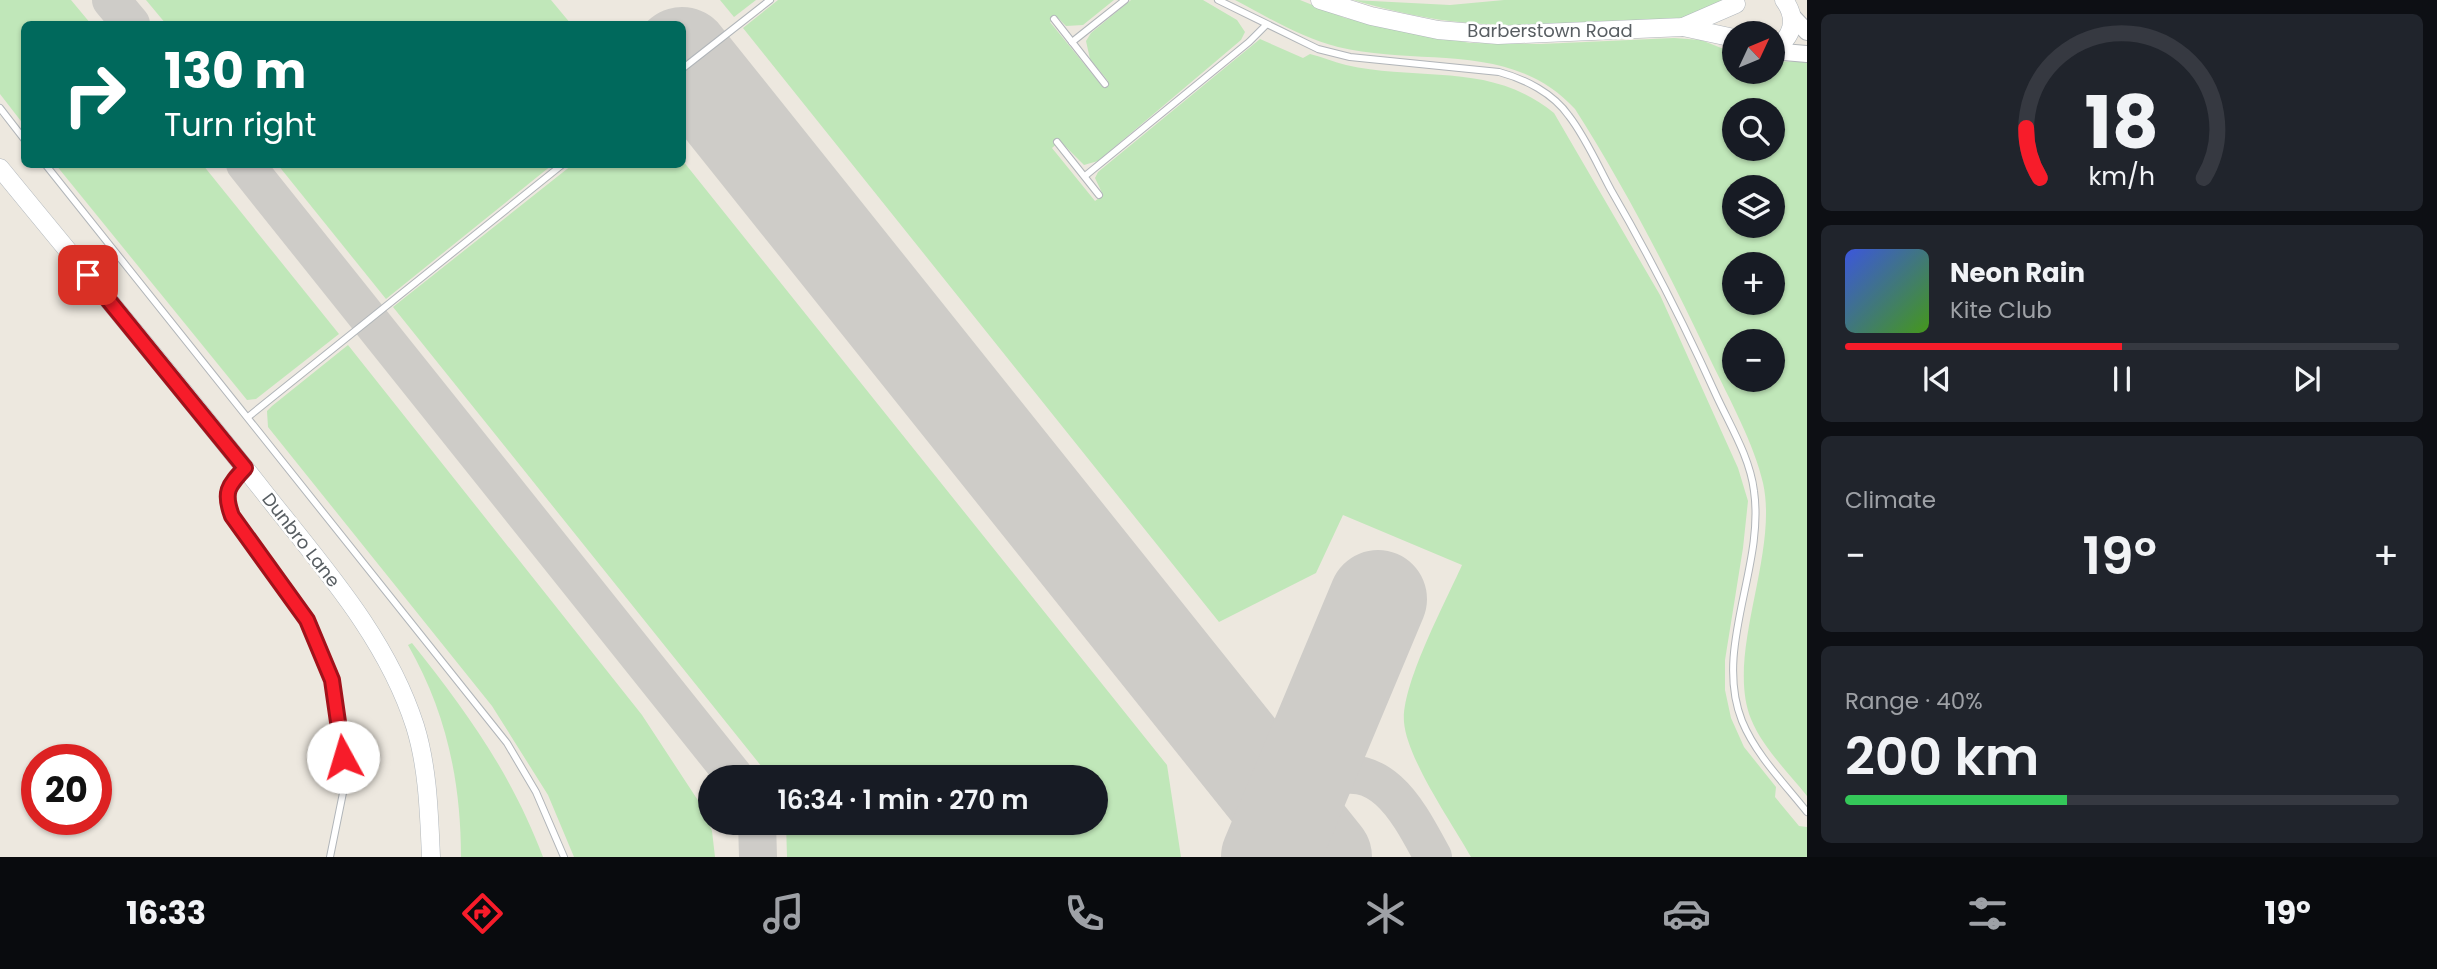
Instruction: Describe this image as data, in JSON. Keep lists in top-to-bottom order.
{
  "streets": {
    "main road": ["Barberstown Road", "Dunbro Lane"]
  },
  "north": "top right",
  "page": {
    "map_buttons": ["+", "−"],
    "turn": ["130 m", "Turn right"],
    "song": ["Neon Rain", "Kite Club"],
    "tile": [
      "Climate",
      ["Range · 40%", "200 km"]
    ],
    "heat": ["−", "19°", "+"],
    "limit": "20",
    "trip": "16:34 · 1 min · 270 m",
    "tabs": ["16:33", "19°"],
    "gauge": ["18", "km/h"]
  }
}
